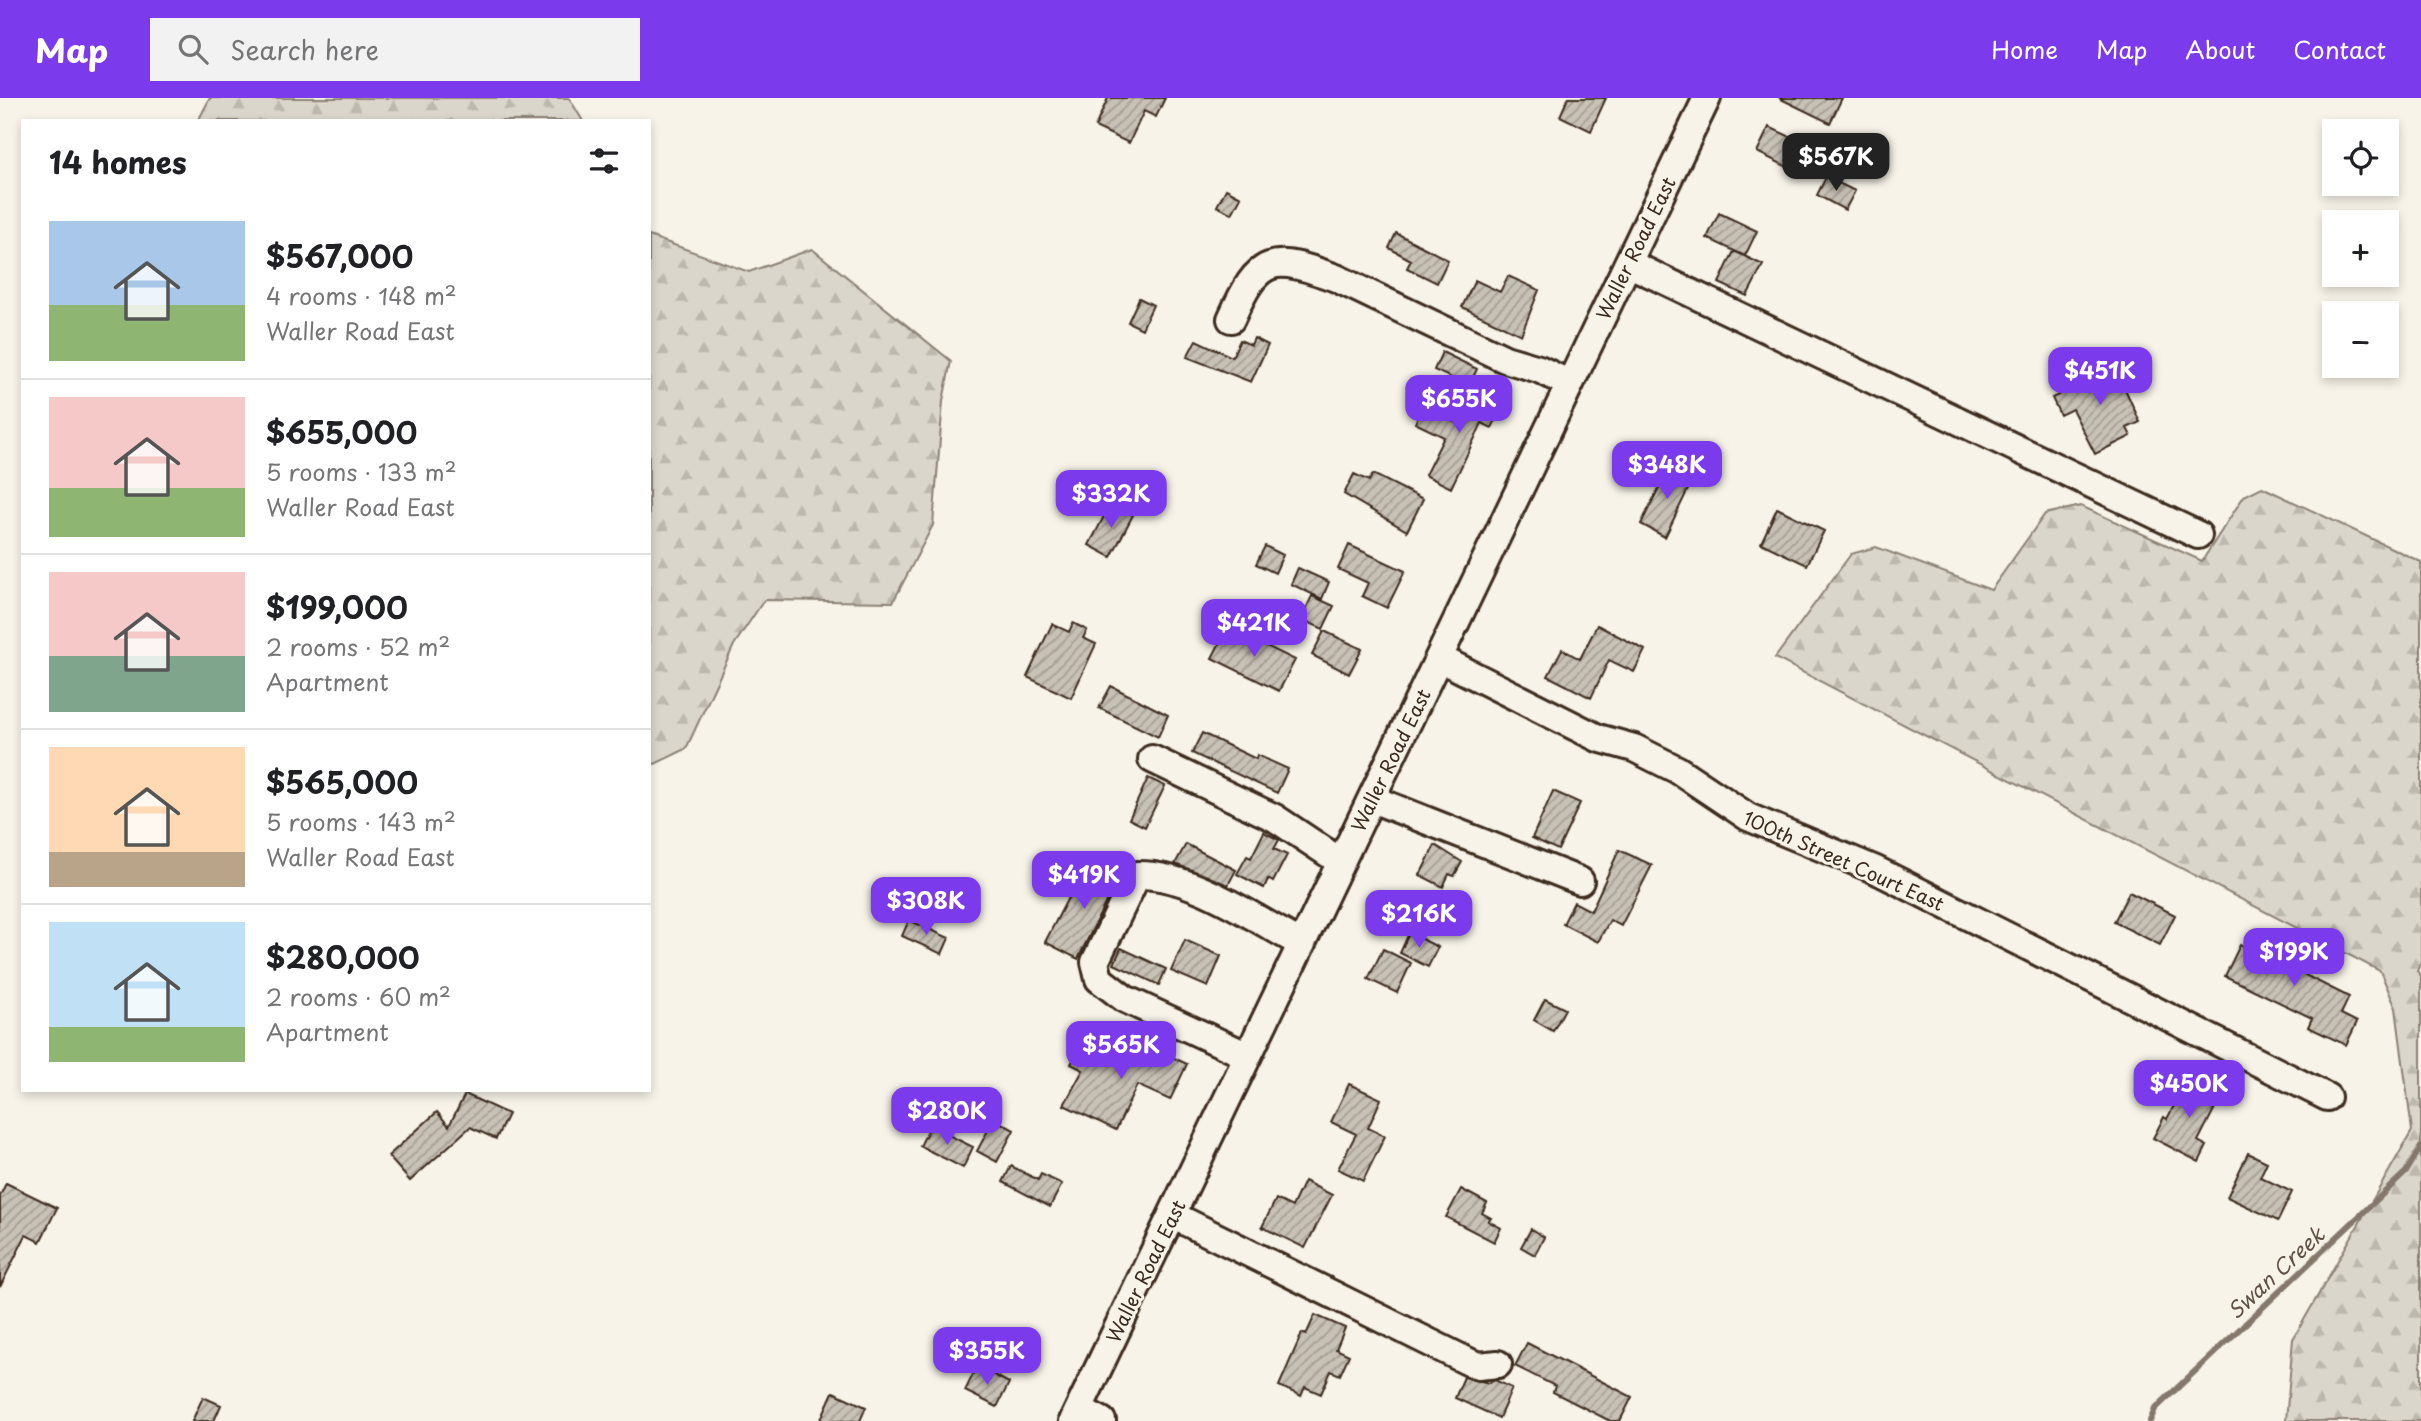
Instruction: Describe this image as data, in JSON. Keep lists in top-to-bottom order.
{
  "streets": {
    "street": ["Waller Road East", "100th Street Court East"]
  },
  "crossings": [
    ["Waller Road East", "100th Street Court East"]
  ],
  "water": ["Swan Creek"],
  "page": {
    "header": "Map",
    "search": "Search here",
    "nav": [
      "Home",
      "Map",
      "About",
      "Contact"
    ],
    "map_buttons": ["+", "−"],
    "heading": "14 homes",
    "price": [
      "$567K",
      "$451K",
      "$655K",
      "$348K",
      "$332K",
      "$421K",
      "$419K",
      "$308K",
      "$216K",
      "$199K",
      "$565K",
      "$450K",
      "$280K",
      "$355K"
    ],
    "list": [
      {
        "name": "$567,000",
        "note": "4 rooms · 148 m² · Waller Road East"
      },
      {
        "name": "$655,000",
        "note": "5 rooms · 133 m² · Waller Road East"
      },
      {
        "name": "$199,000",
        "note": "2 rooms · 52 m² · Apartment"
      },
      {
        "name": "$565,000",
        "note": "5 rooms · 143 m² · Waller Road East"
      },
      {
        "name": "$280,000",
        "note": "2 rooms · 60 m² · Apartment"
      }
    ]
  }
}
